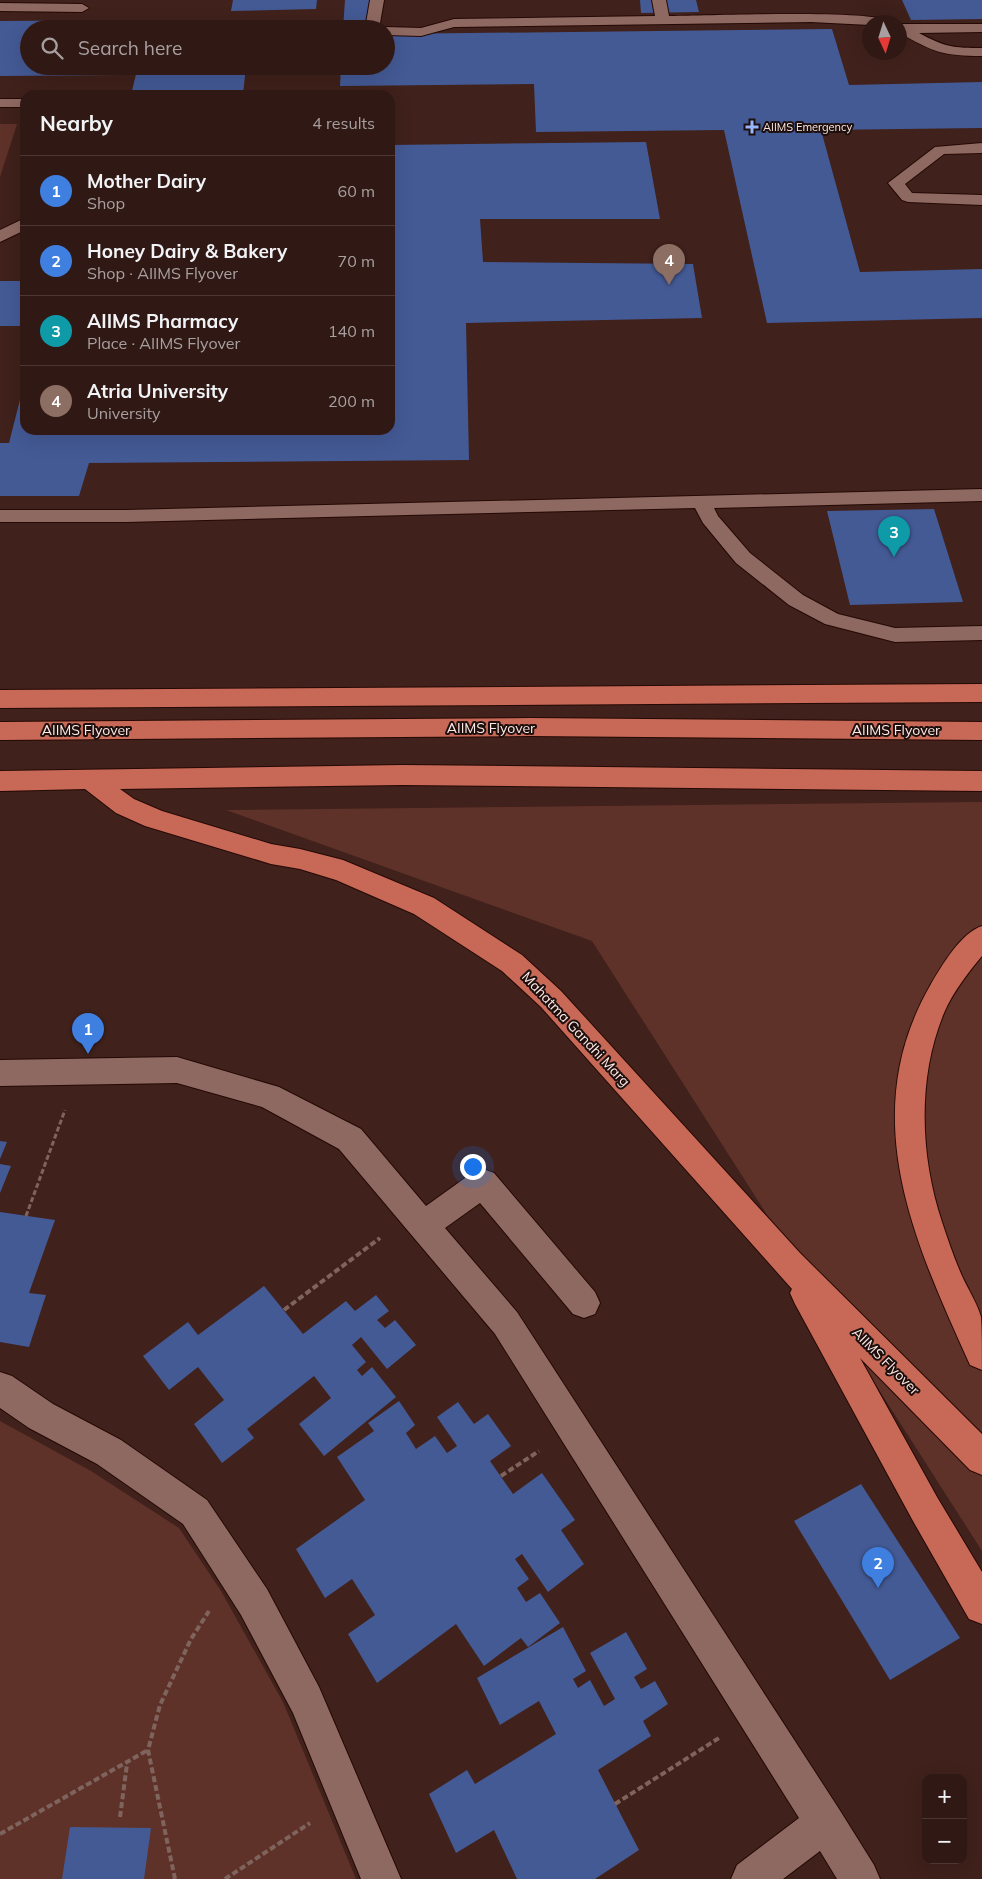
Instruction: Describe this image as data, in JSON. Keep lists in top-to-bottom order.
{
  "streets": {
    "main road": ["AIIMS Flyover", "Mahatma Gandhi Marg"]
  },
  "crossings": [
    ["AIIMS Flyover", "Mahatma Gandhi Marg"]
  ],
  "places": {
    "health": ["AIIMS Emergency"]
  },
  "north": "bottom",
  "page": {
    "search": "Search here",
    "heading": ["Nearby", "4 results"],
    "list": [
      {
        "mark": "1",
        "name": "Mother Dairy",
        "note": "Shop",
        "value": "60 m"
      },
      {
        "mark": "2",
        "name": "Honey Dairy & Bakery",
        "note": "Shop · AIIMS Flyover",
        "value": "70 m"
      },
      {
        "mark": "3",
        "name": "AIIMS Pharmacy",
        "note": "Place · AIIMS Flyover",
        "value": "140 m"
      },
      {
        "mark": "4",
        "name": "Atria University",
        "note": "University",
        "value": "200 m"
      }
    ],
    "pins": [
      "4",
      "3",
      "1",
      "2"
    ],
    "map_buttons": ["+", "−"]
  }
}
